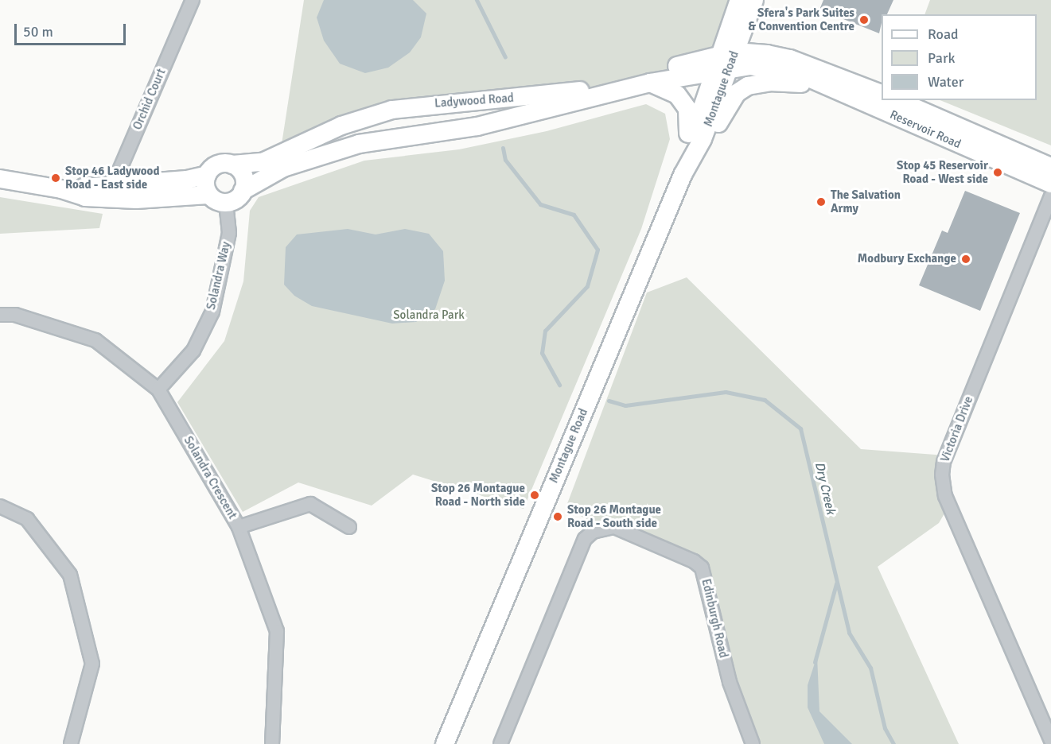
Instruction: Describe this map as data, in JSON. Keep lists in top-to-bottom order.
{
  "streets": {
    "main road": ["Montague Road", "Ladywood Road", "Reservoir Road"],
    "street": [
      "Orchid Court",
      "Solandra Way",
      "Victoria Drive",
      "Solandra Crescent",
      "Edinburgh Road"
    ]
  },
  "crossings": [
    ["Montague Road", "Ladywood Road"],
    ["Montague Road", "Reservoir Road"],
    ["Ladywood Road", "Reservoir Road"],
    ["Ladywood Road", "Solandra Way"],
    ["Solandra Way", "Solandra Crescent"]
  ],
  "water": ["Dry Creek"],
  "parks": ["Solandra Park"],
  "places": [
    "Sfera's Park Suites & Convention Centre",
    "Stop 45 Reservoir Road - West side",
    "Stop 46 Ladywood Road - East side",
    "The Salvation Army",
    "Modbury Exchange",
    "Stop 26 Montague Road - North side",
    "Stop 26 Montague Road - South side"
  ],
  "legend": ["Road", "Park", "Water"],
  "scale_bar": "50 m"
}
